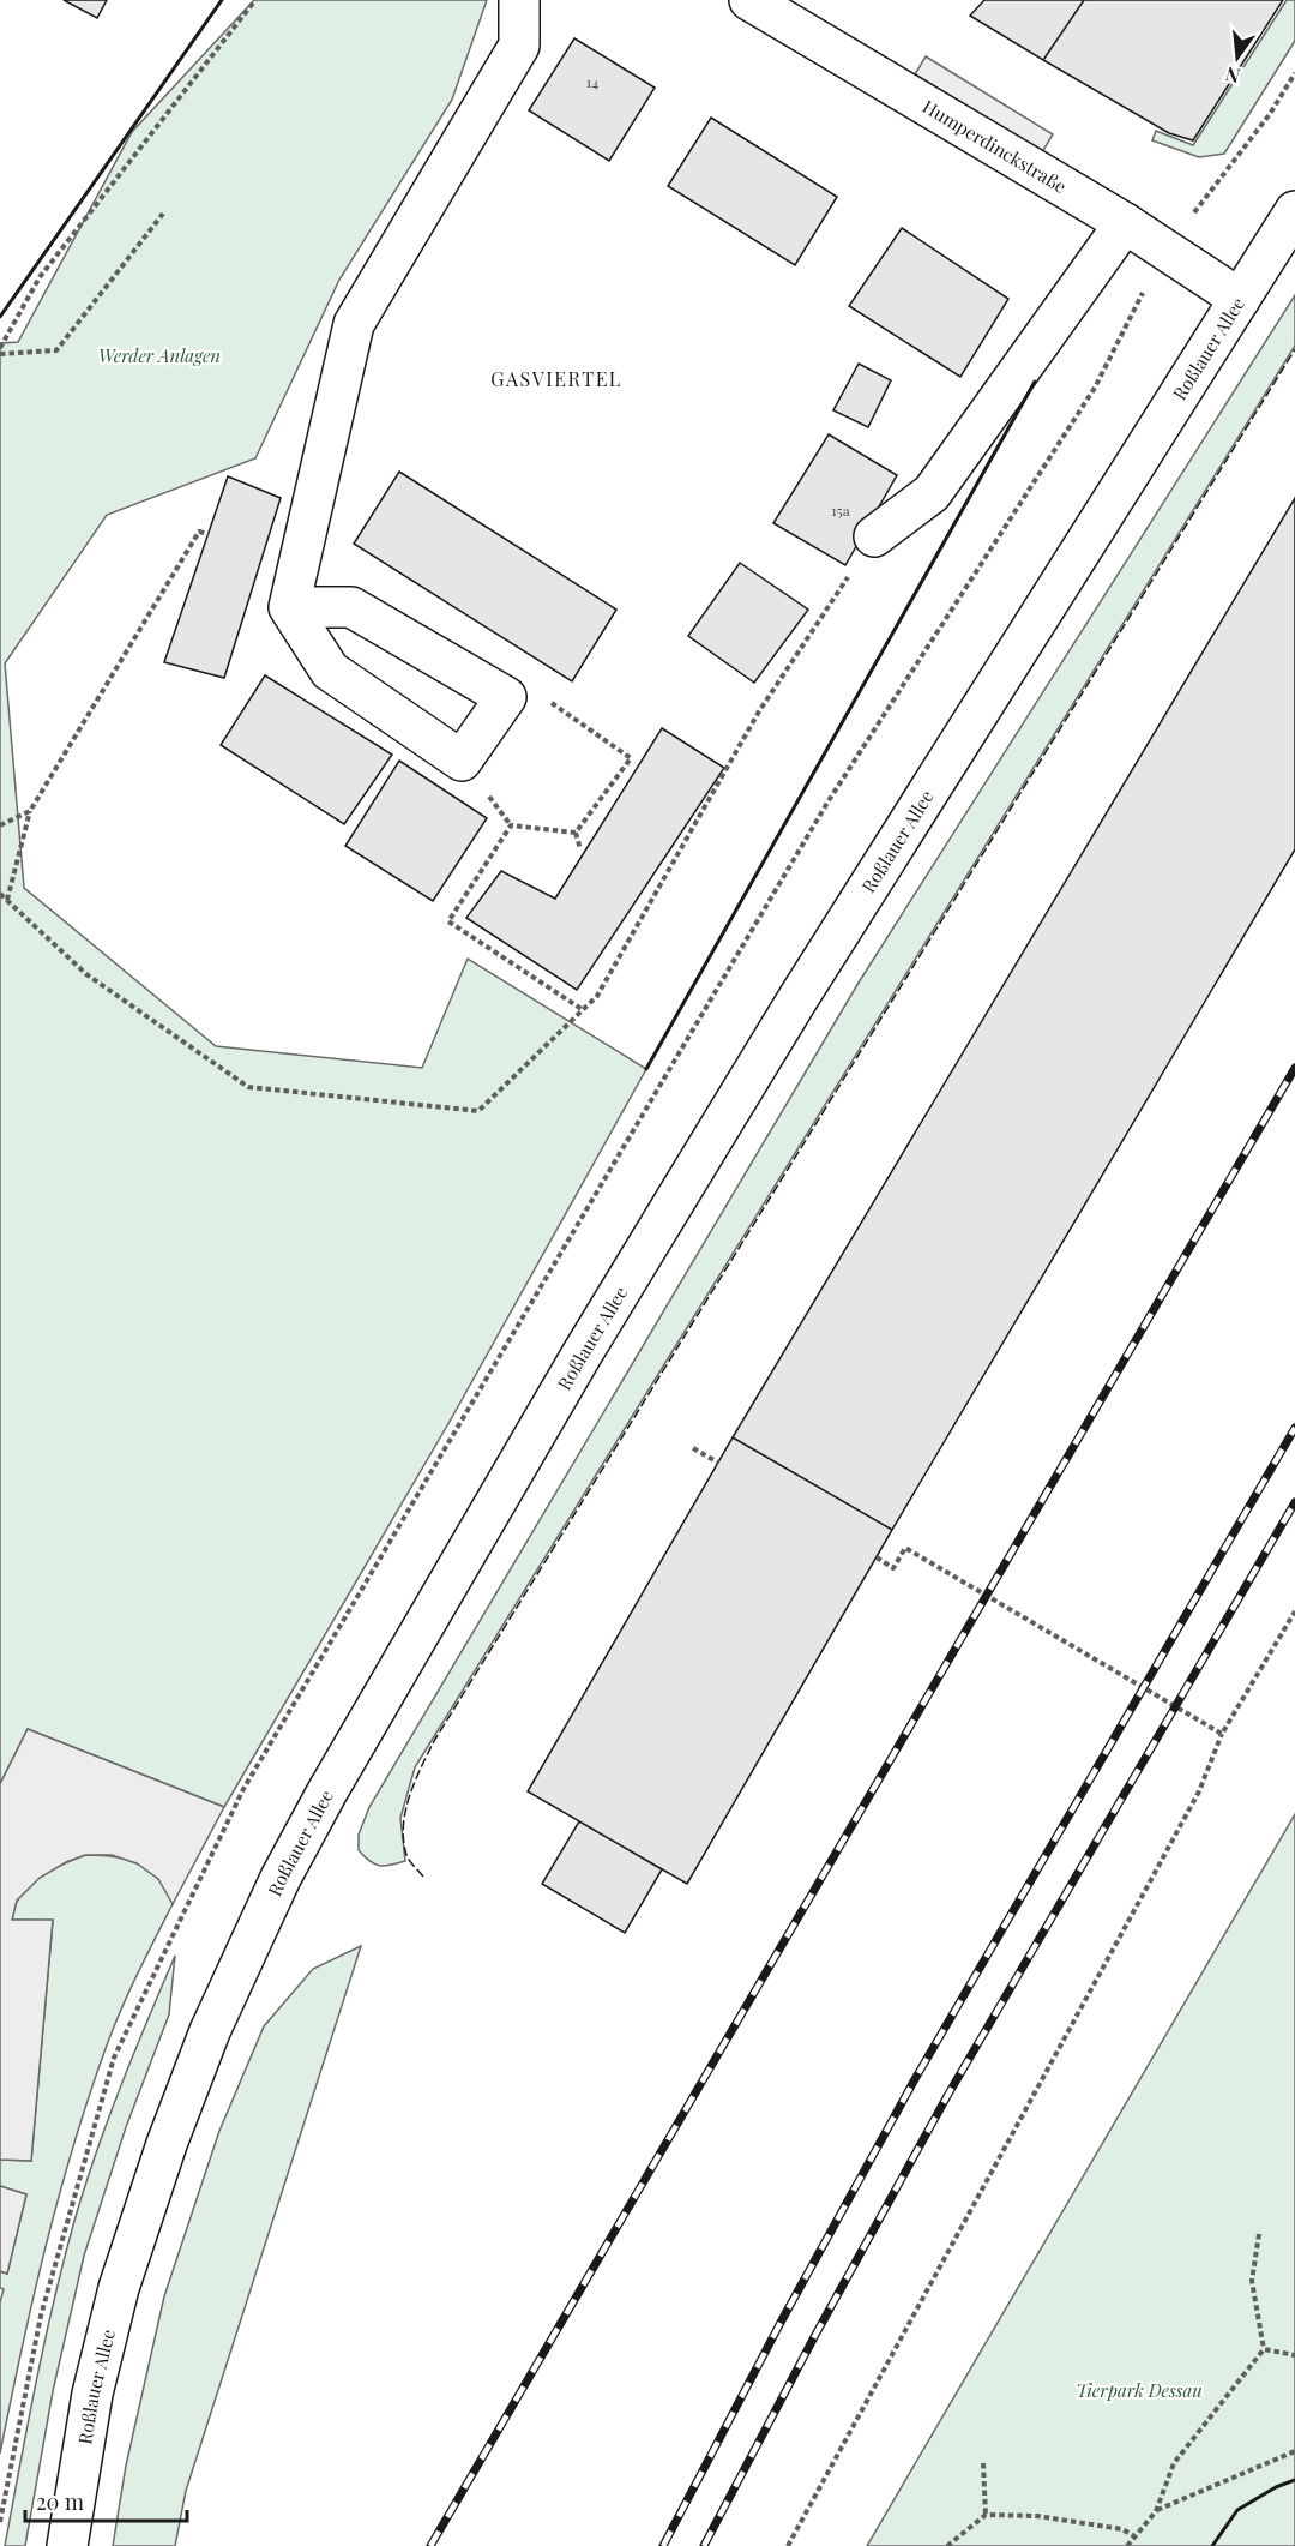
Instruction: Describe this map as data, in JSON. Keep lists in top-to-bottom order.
{
  "streets": {
    "main road": ["Humperdinckstraße", "Roßlauer Allee"]
  },
  "crossings": [
    ["Humperdinckstraße", "Roßlauer Allee"]
  ],
  "districts": ["GASVIERTEL"],
  "parks": ["Werder Anlagen", "Tierpark Dessau"],
  "house_numbers": ["14", "15a"],
  "scale_bar": "20 m",
  "north": "bottom"
}
